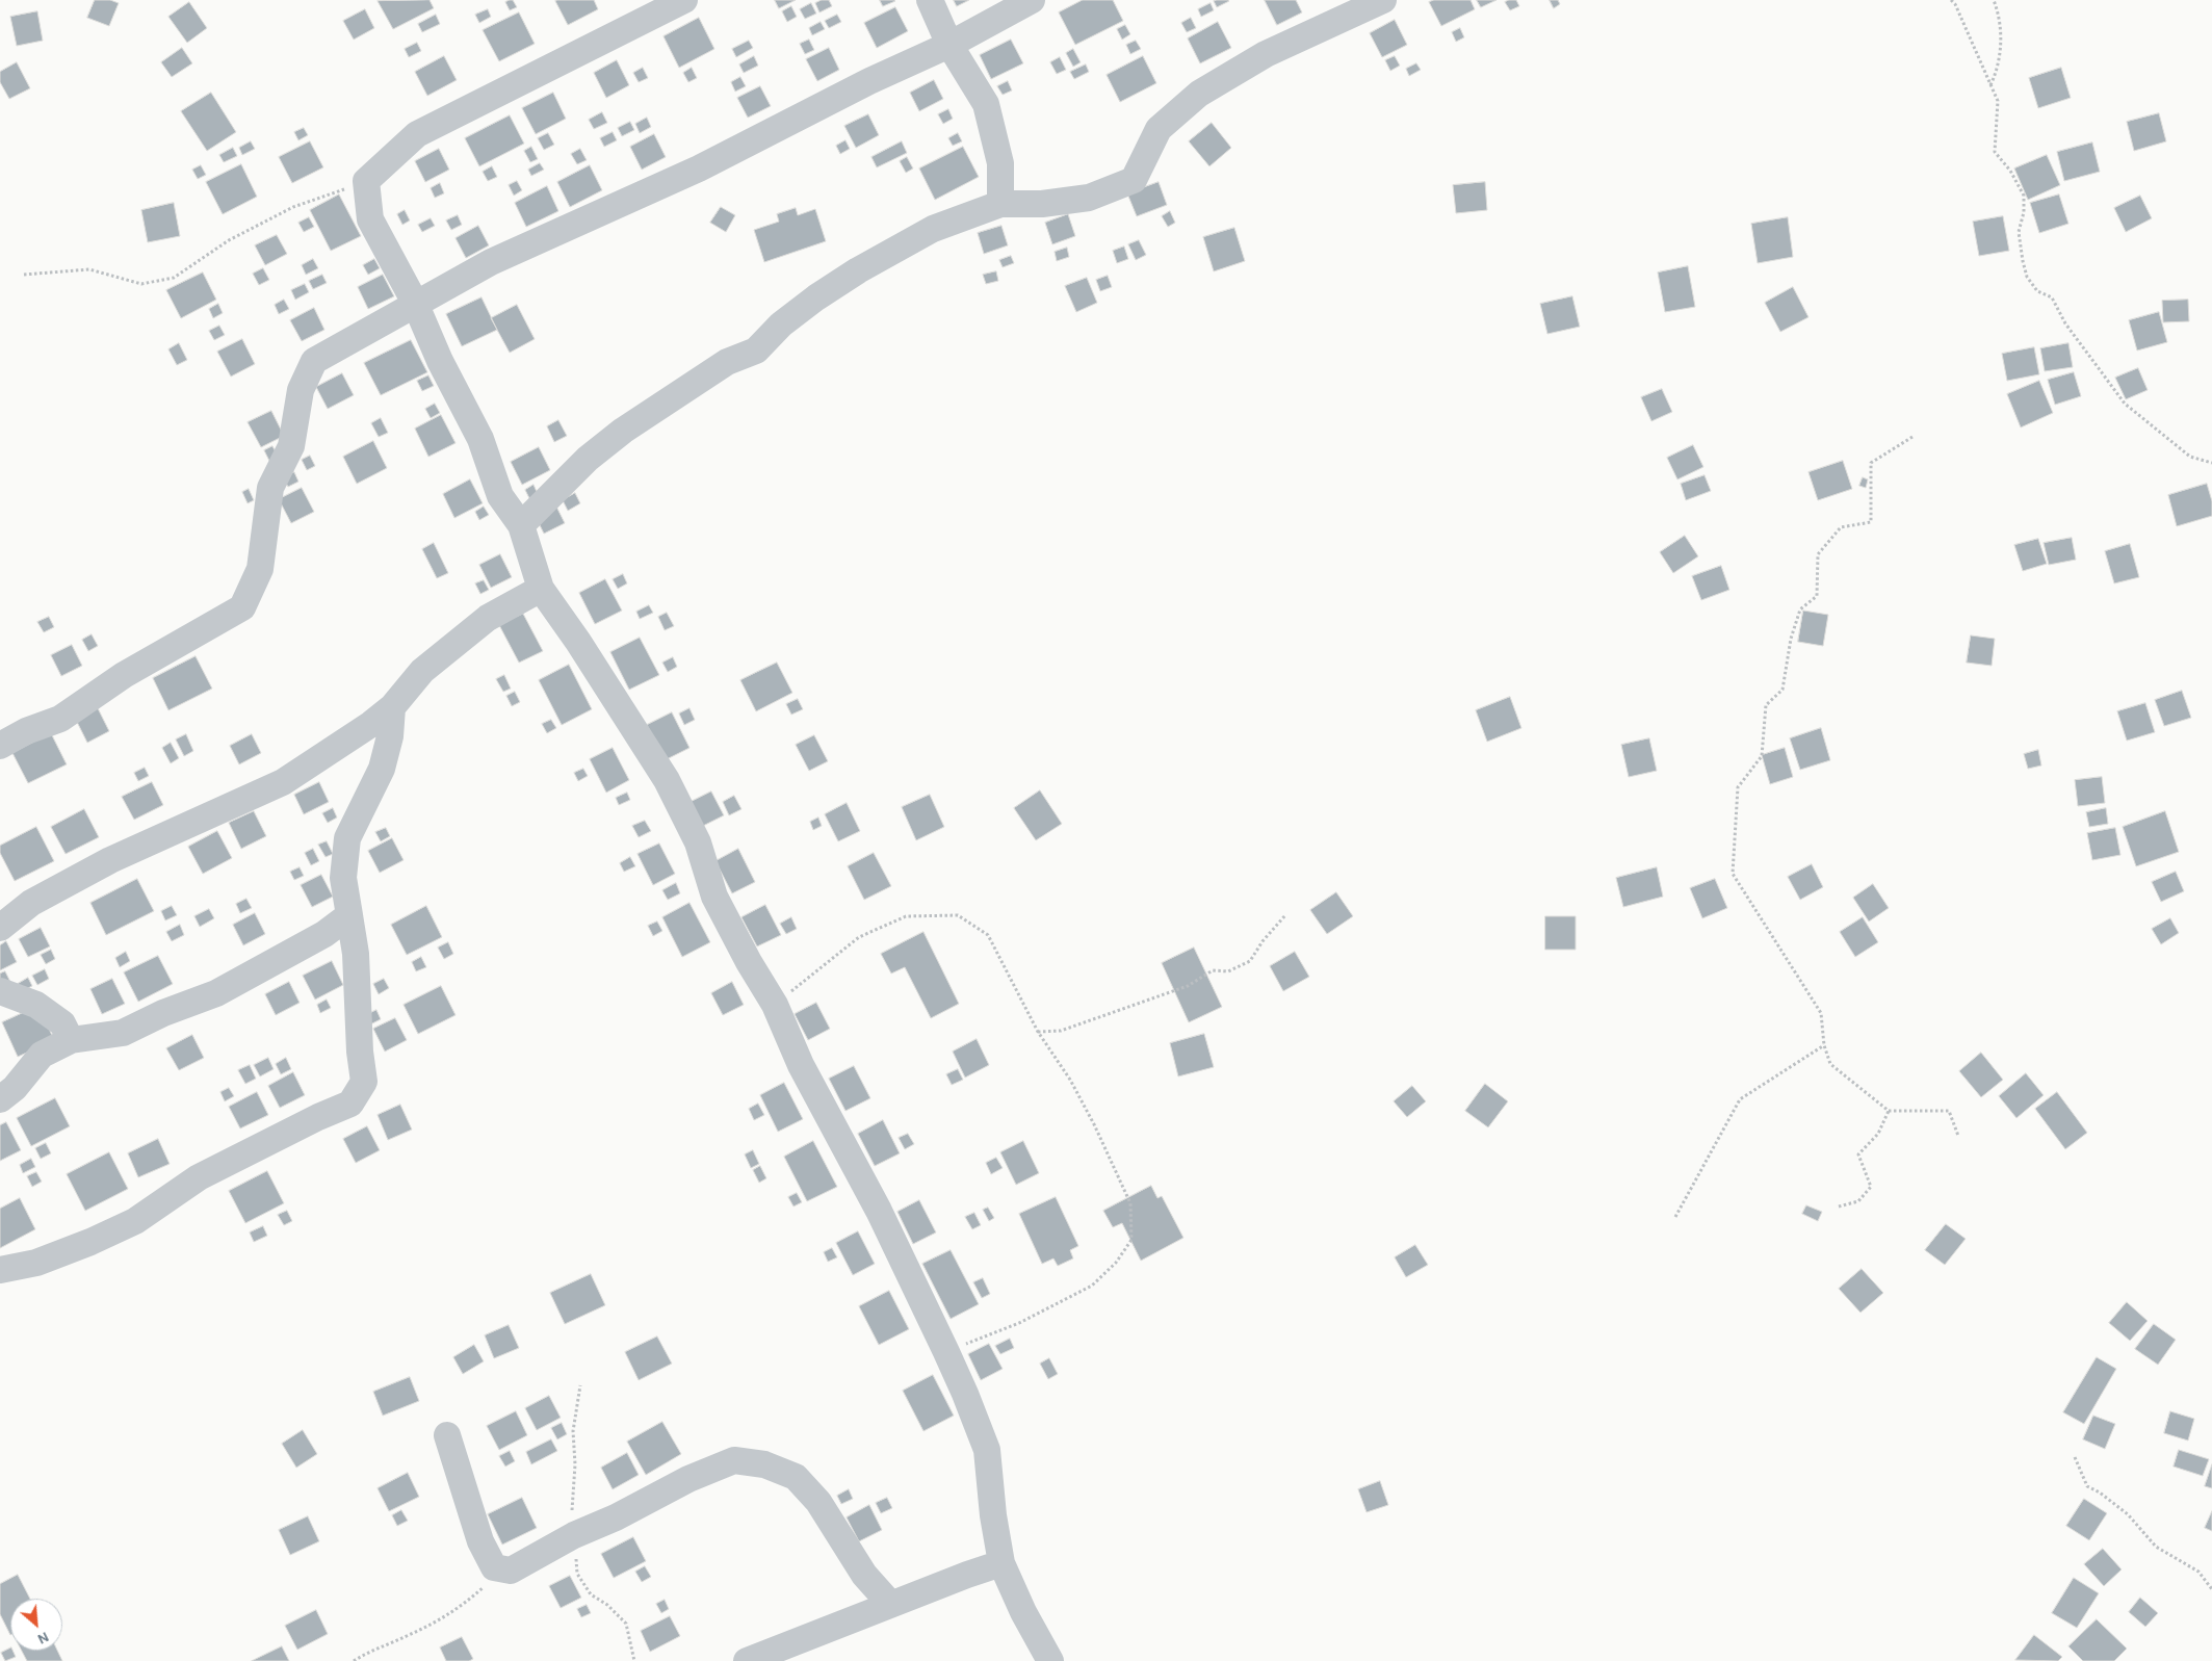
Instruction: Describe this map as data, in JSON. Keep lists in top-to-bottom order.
{
  "north": "bottom right"
}
